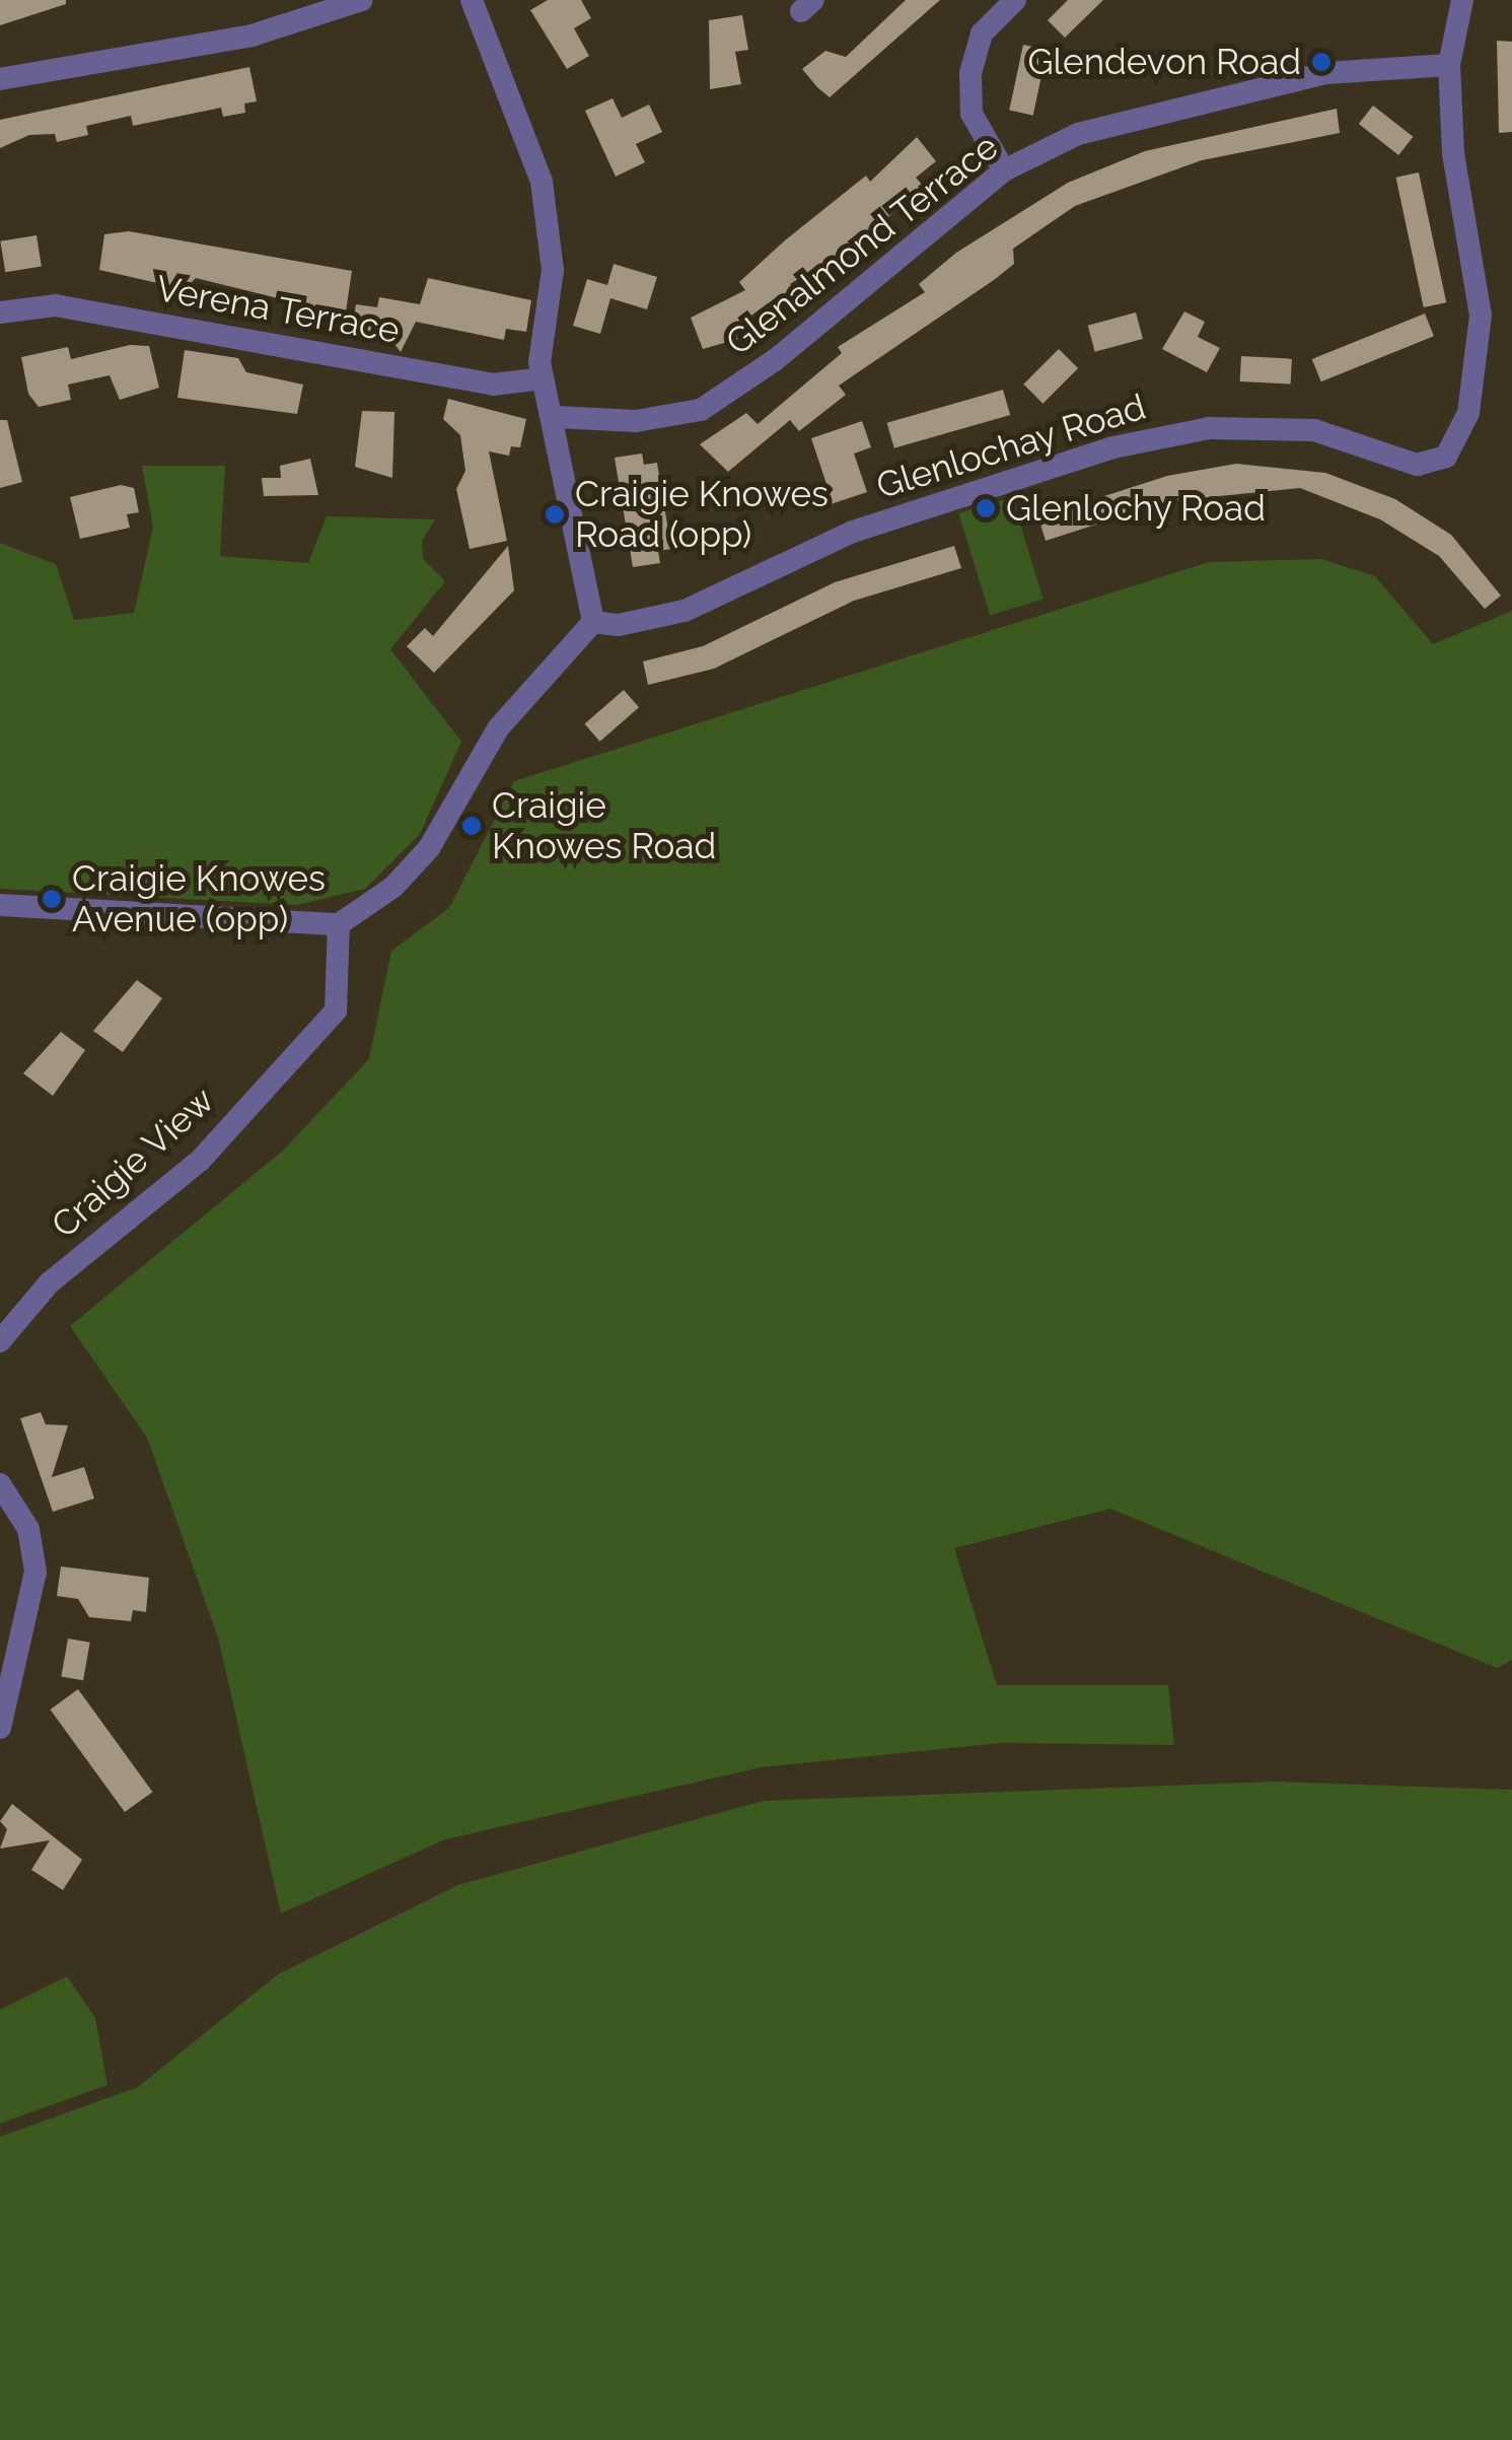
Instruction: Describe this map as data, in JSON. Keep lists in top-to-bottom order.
{
  "streets": {
    "street": [
      "Glenalmond Terrace",
      "Verena Terrace",
      "Glenlochay Road",
      "Craigie View"
    ]
  },
  "crossings": [
    ["Glenalmond Terrace", "Glenlochay Road"]
  ],
  "places": [
    "Glendevon Road",
    "Glenlochy Road",
    "Craigie Knowes Road (opp)",
    "Craigie Knowes Road",
    "Craigie Knowes Avenue (opp)"
  ]
}
